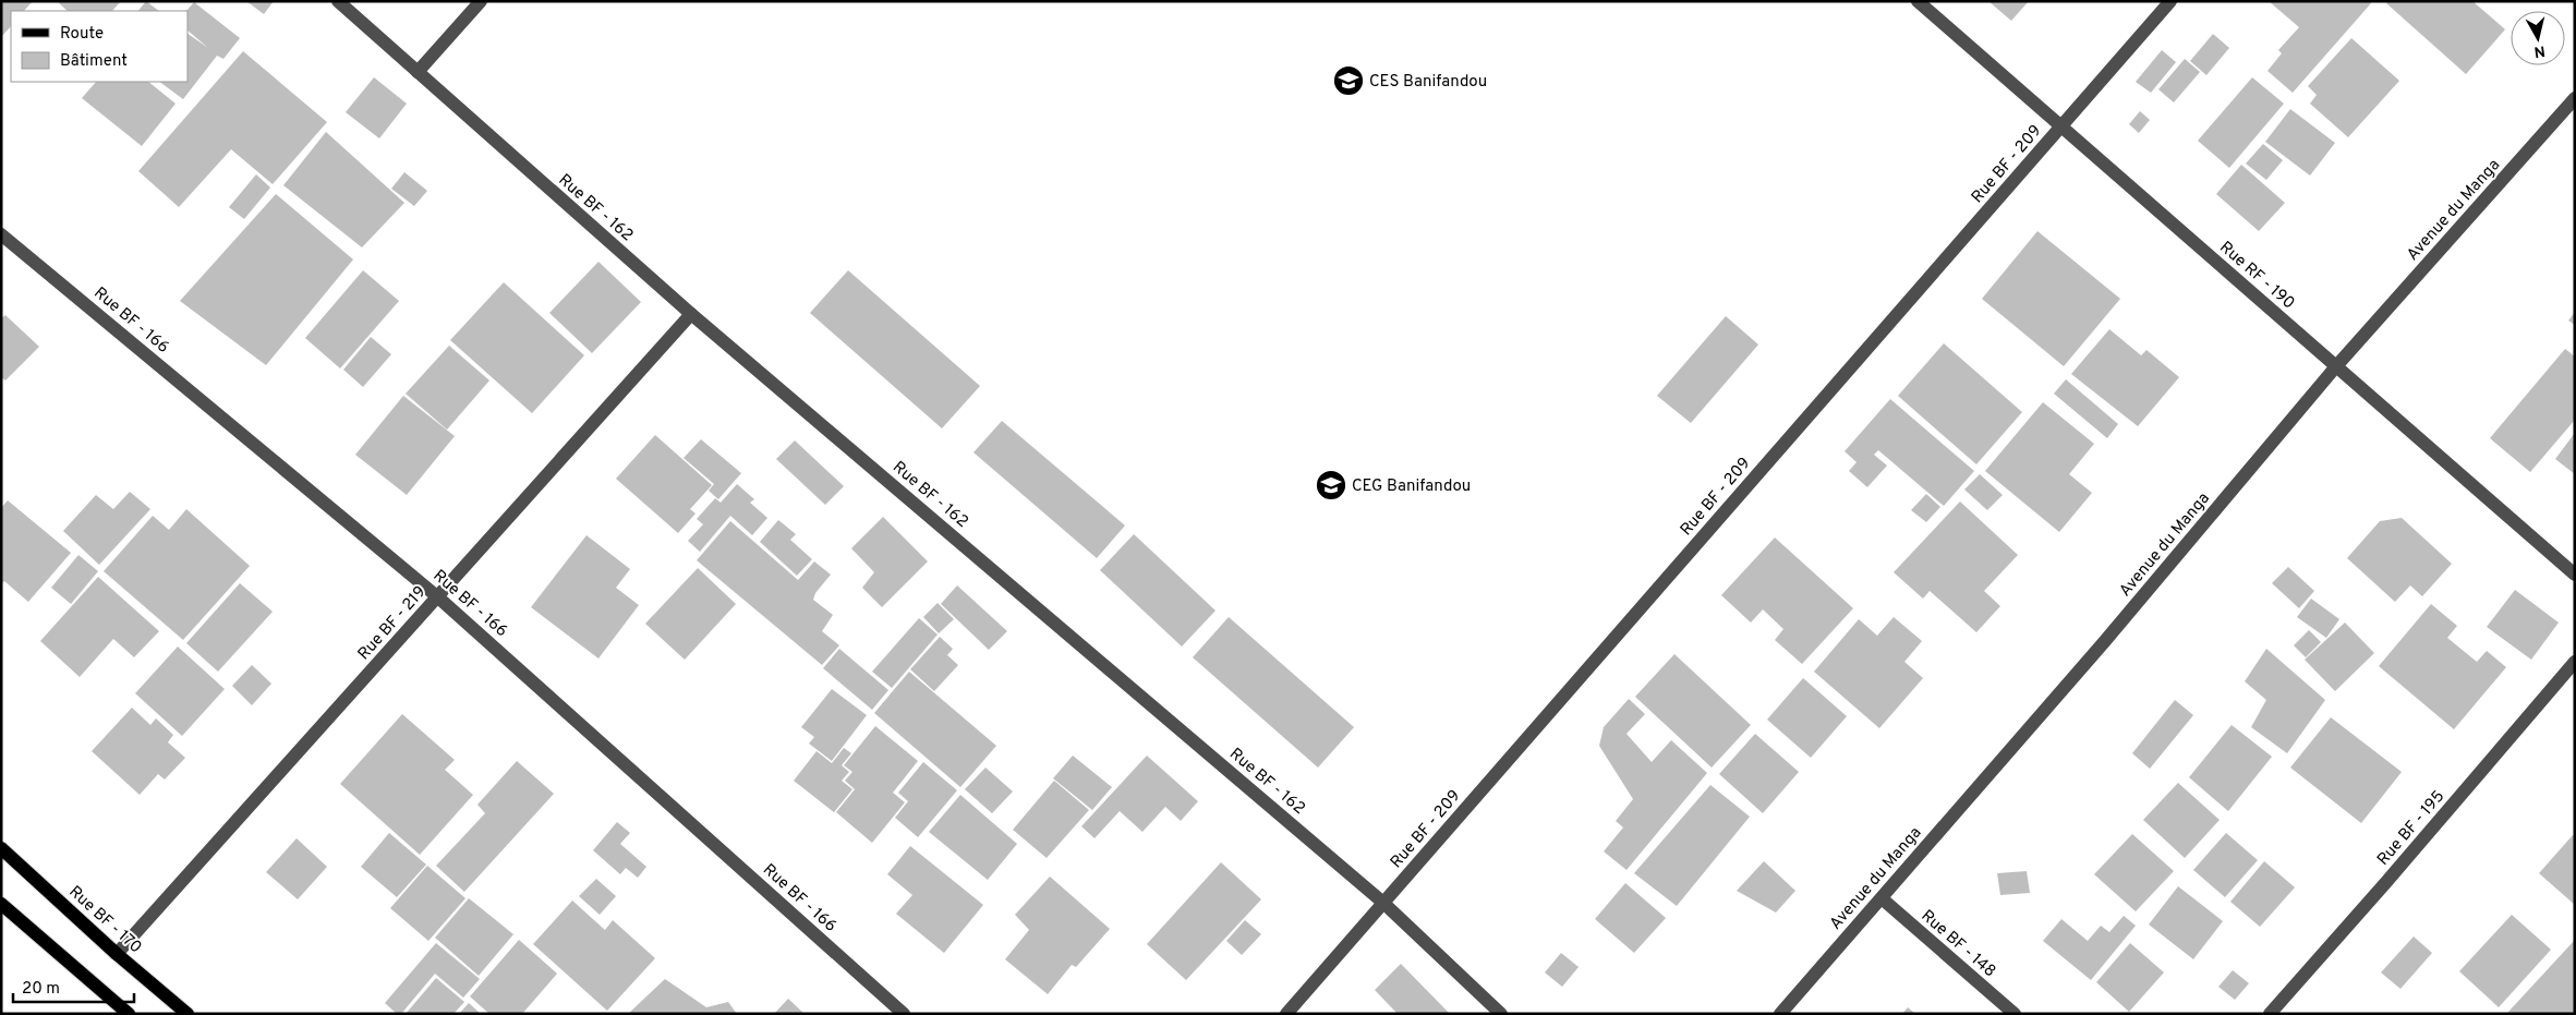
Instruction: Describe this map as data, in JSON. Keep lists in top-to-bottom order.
{
  "streets": {
    "main road": ["Rue BF - 170"],
    "street": [
      "Rue BF - 209",
      "Rue BF - 162",
      "Avenue du Manga",
      "Rue RF - 190",
      "Rue BF - 166",
      "Rue BF - 219",
      "Rue BF - 195",
      "Rue BF - 148"
    ]
  },
  "crossings": [
    ["Rue BF - 209", "Rue BF - 162"],
    ["Rue BF - 209", "Rue RF - 190"],
    ["Rue BF - 162", "Rue BF - 219"],
    ["Avenue du Manga", "Rue RF - 190"],
    ["Avenue du Manga", "Rue BF - 148"],
    ["Rue BF - 166", "Rue BF - 219"],
    ["Rue BF - 219", "Rue BF - 170"]
  ],
  "places": {
    "school or university": ["CES Banifandou", "CEG Banifandou"]
  },
  "legend": ["Route", "Bâtiment"],
  "scale_bar": "20 m",
  "north": "bottom"
}
